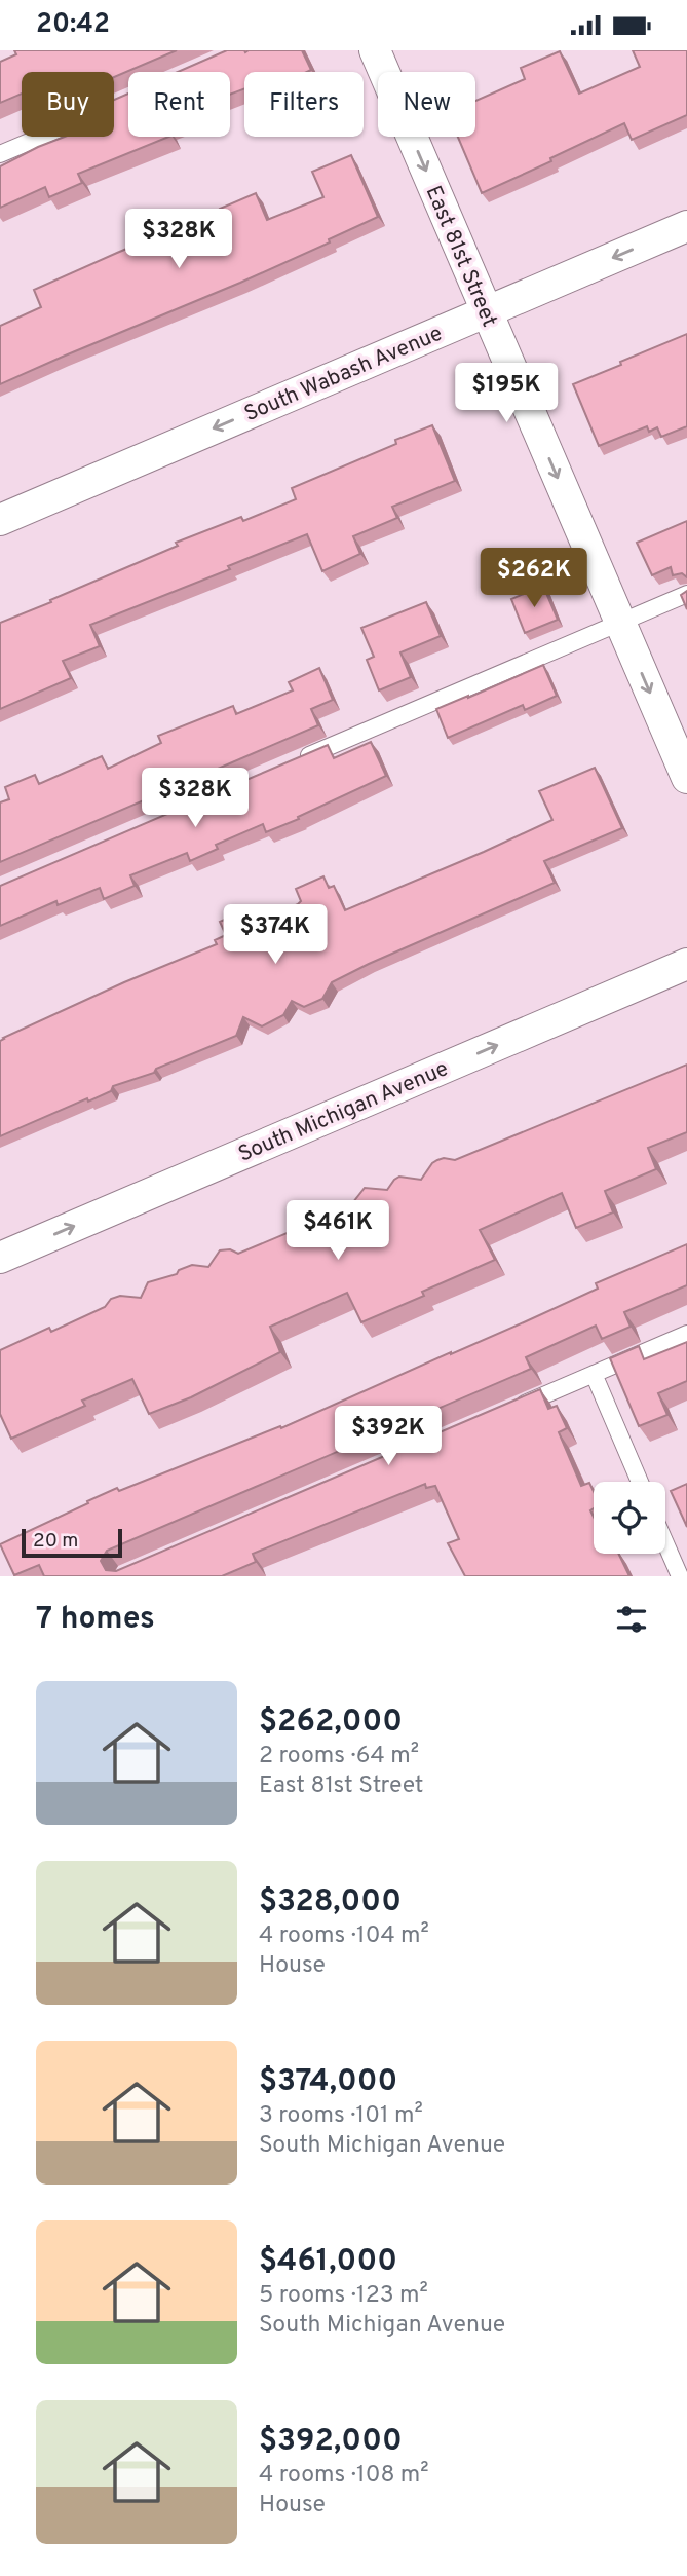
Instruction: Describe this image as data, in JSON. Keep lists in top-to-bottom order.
{
  "streets": {
    "street": ["East 81st Street", "South Wabash Avenue", "South Michigan Avenue"]
  },
  "crossings": [
    ["East 81st Street", "South Wabash Avenue"]
  ],
  "one_way": ["East 81st Street", "South Wabash Avenue", "South Michigan Avenue"],
  "scale_bar": "20 m",
  "page": {
    "status": "20:42",
    "chip": [
      "Buy",
      "Rent",
      "Filters",
      "New"
    ],
    "price": [
      "$328K",
      "$195K",
      "$262K",
      "$328K",
      "$374K",
      "$461K",
      "$392K"
    ],
    "scale": "20 m",
    "heading": "7 homes",
    "list": [
      {
        "name": "$262,000",
        "note": "2 rooms · 64 m² · East 81st Street"
      },
      {
        "name": "$328,000",
        "note": "4 rooms · 104 m² · House"
      },
      {
        "name": "$374,000",
        "note": "3 rooms · 101 m² · South Michigan Avenue"
      },
      {
        "name": "$461,000",
        "note": "5 rooms · 123 m² · South Michigan Avenue"
      },
      {
        "name": "$392,000",
        "note": "4 rooms · 108 m² · House"
      }
    ]
  }
}
